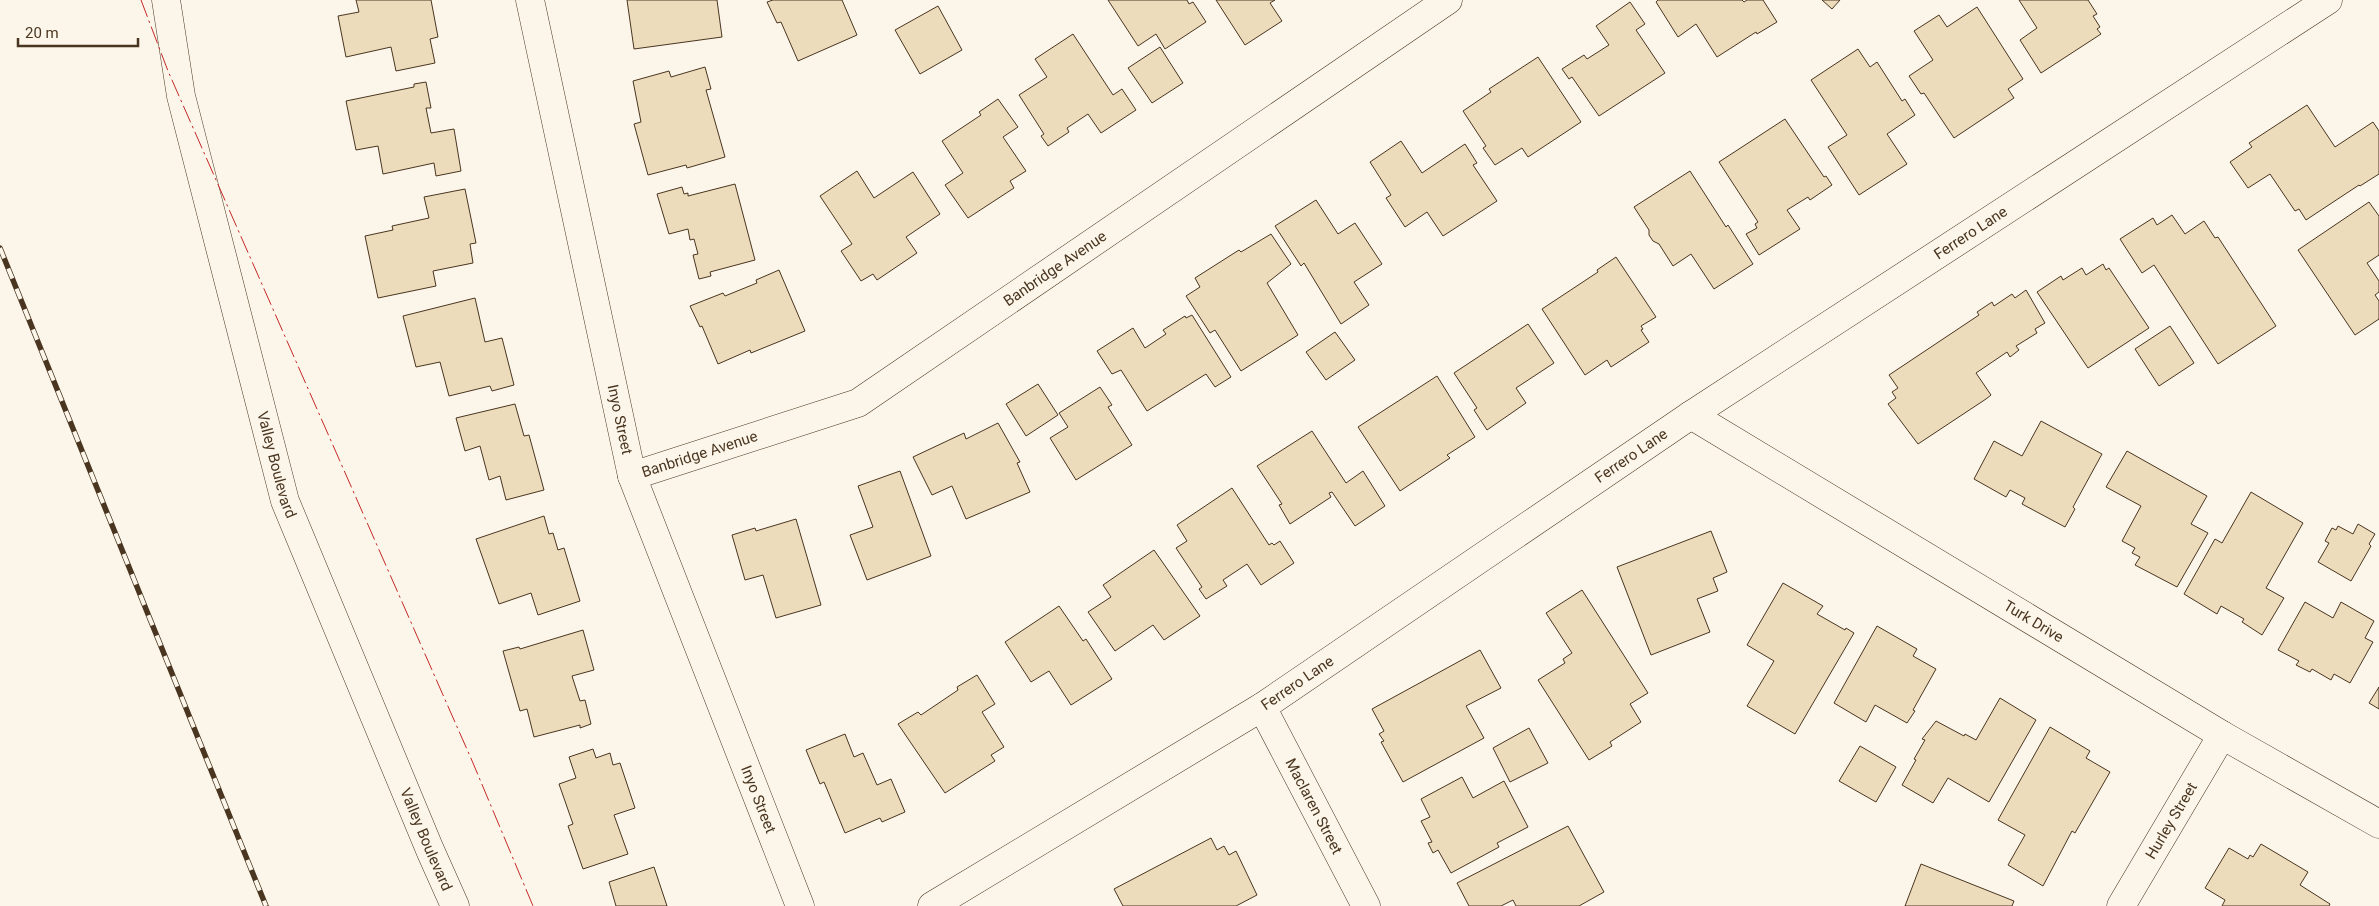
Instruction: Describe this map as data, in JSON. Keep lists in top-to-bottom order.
{
  "streets": {
    "street": [
      "Ferrero Lane",
      "Banbridge Avenue",
      "Inyo Street",
      "Valley Boulevard",
      "Turk Drive",
      "Maclaren Street",
      "Hurley Street"
    ]
  },
  "crossings": [
    ["Ferrero Lane", "Turk Drive"],
    ["Ferrero Lane", "Maclaren Street"],
    ["Banbridge Avenue", "Inyo Street"],
    ["Turk Drive", "Hurley Street"]
  ],
  "scale_bar": "20 m"
}
